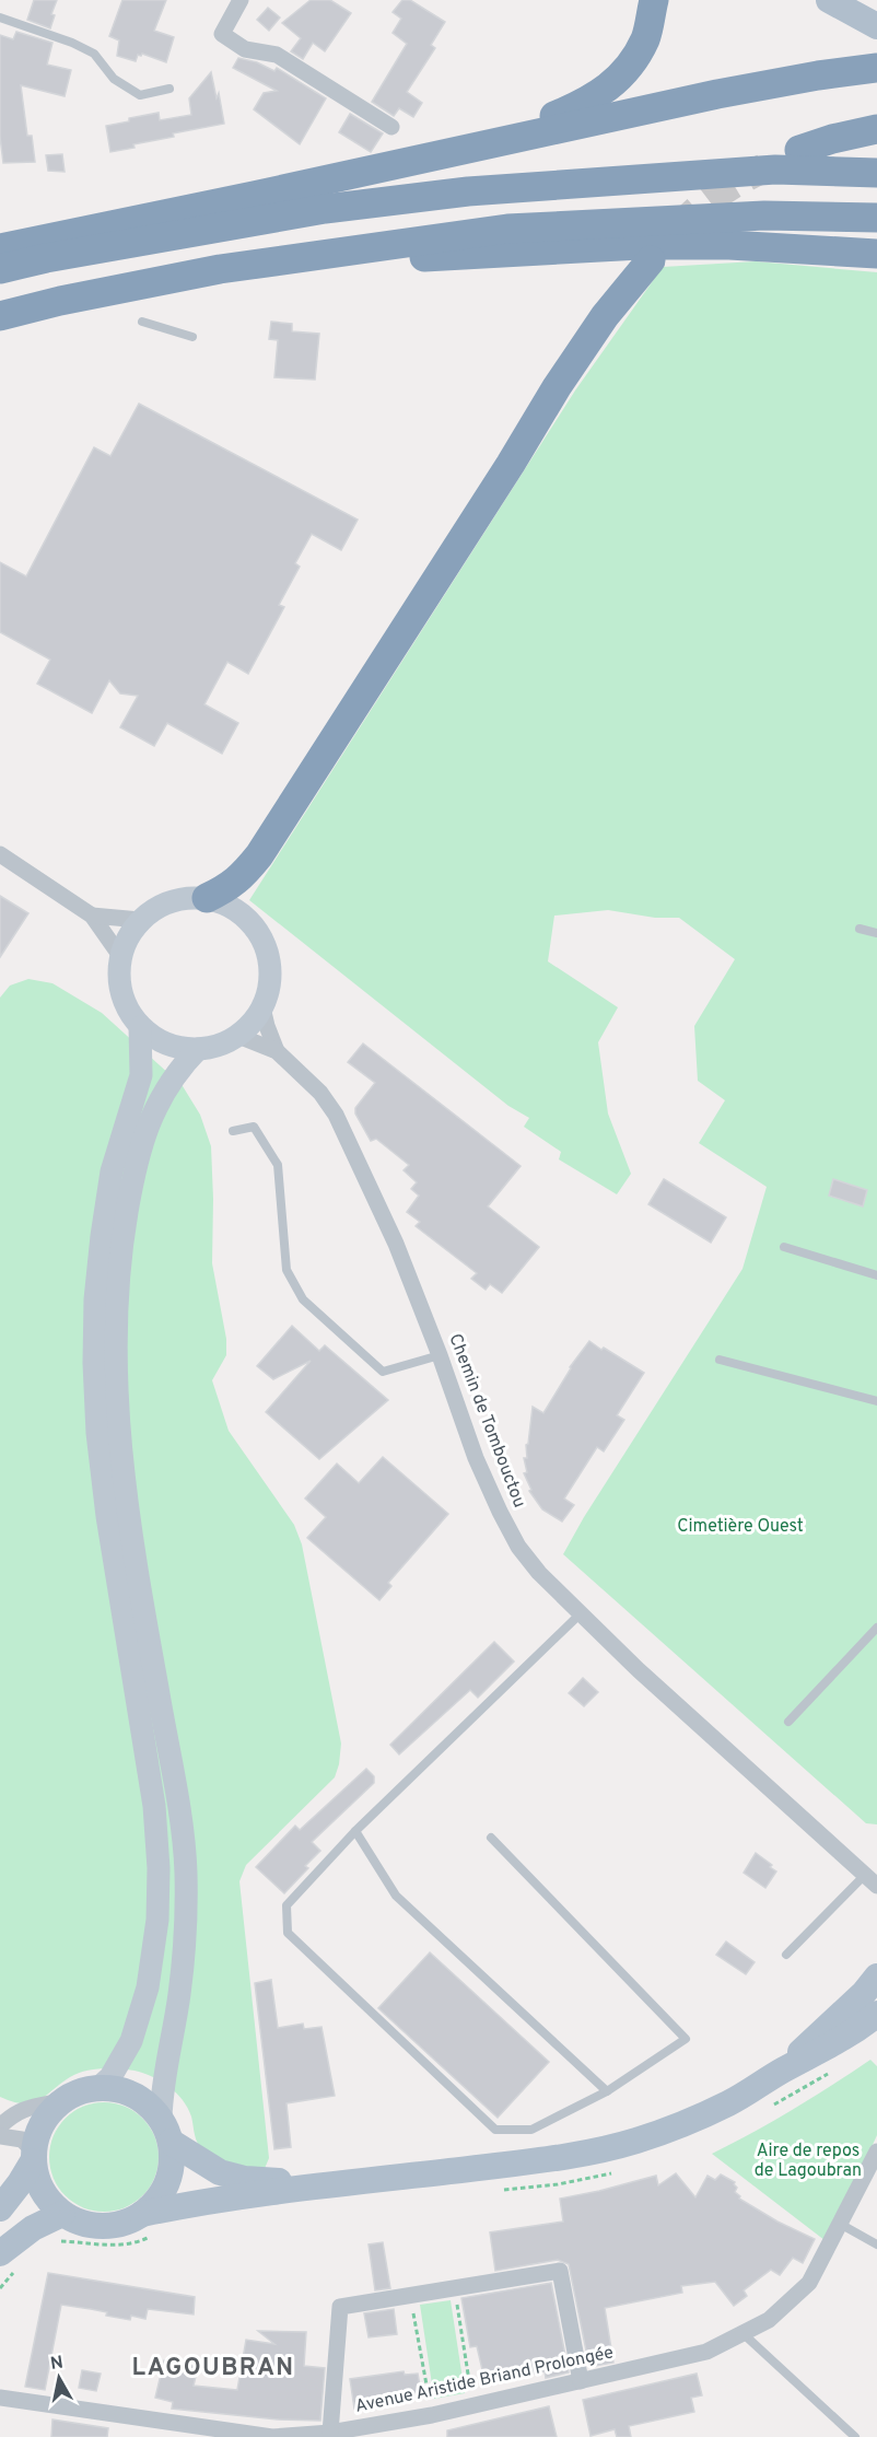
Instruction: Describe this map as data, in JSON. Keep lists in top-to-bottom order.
{
  "streets": {
    "street": ["Chemin de Tombouctou", "Avenue Aristide Briand Prolongée"]
  },
  "districts": ["LAGOUBRAN"],
  "parks": ["Cimetière Ouest", "Aire de repos de Lagoubran"],
  "north": "top"
}
